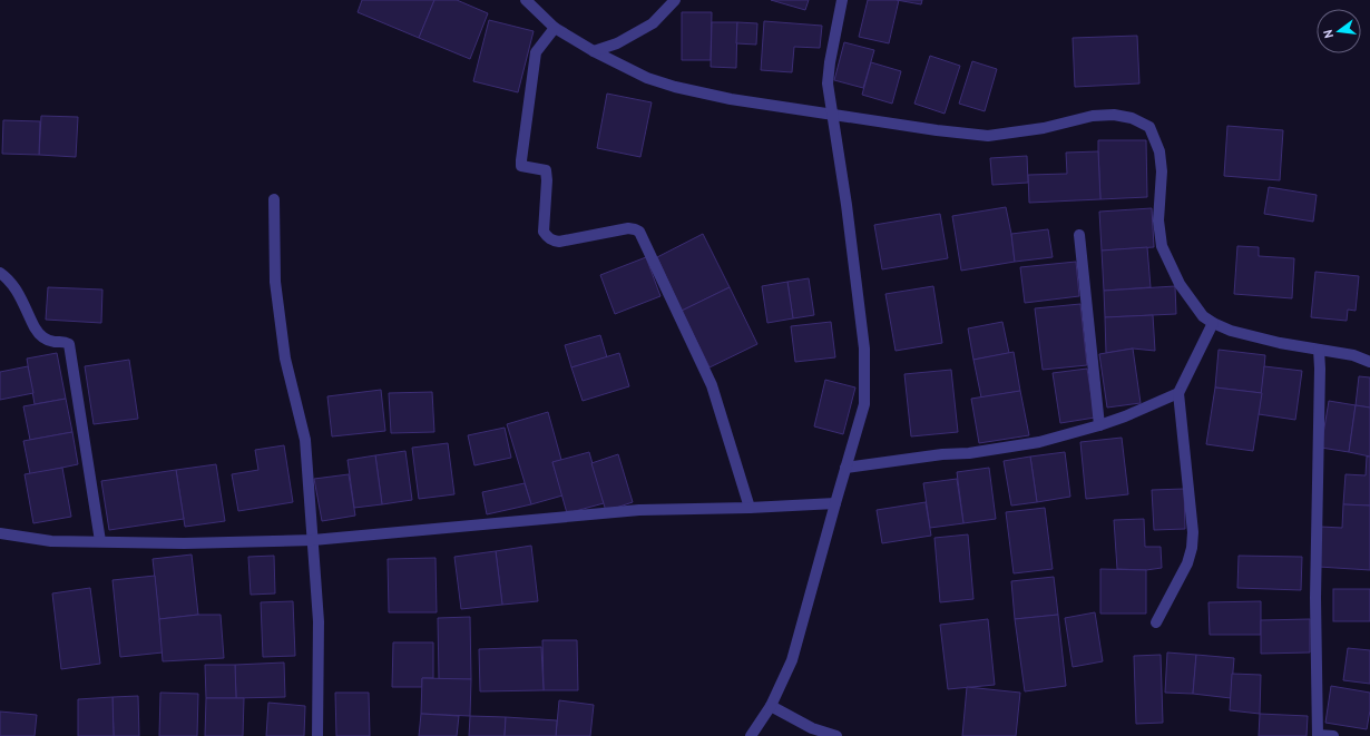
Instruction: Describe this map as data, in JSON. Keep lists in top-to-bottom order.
{
  "north": "left"
}
